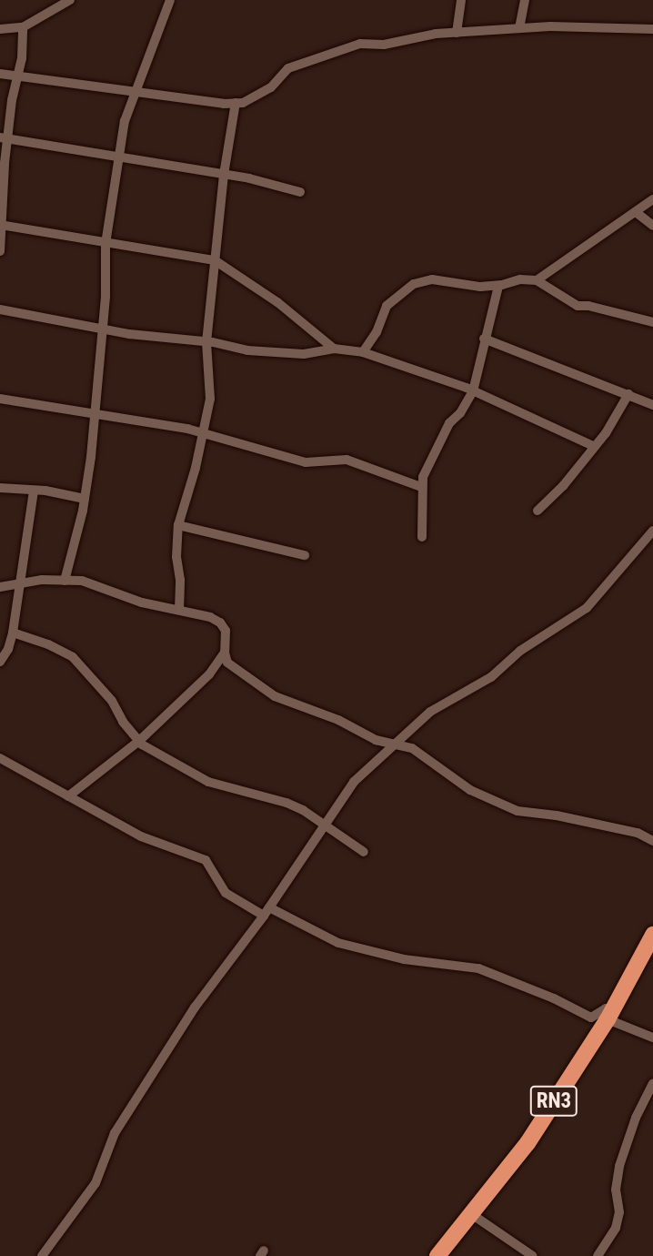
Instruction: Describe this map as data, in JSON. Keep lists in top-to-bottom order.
{
  "streets": {
    "highway": ["RN3"]
  }
}
